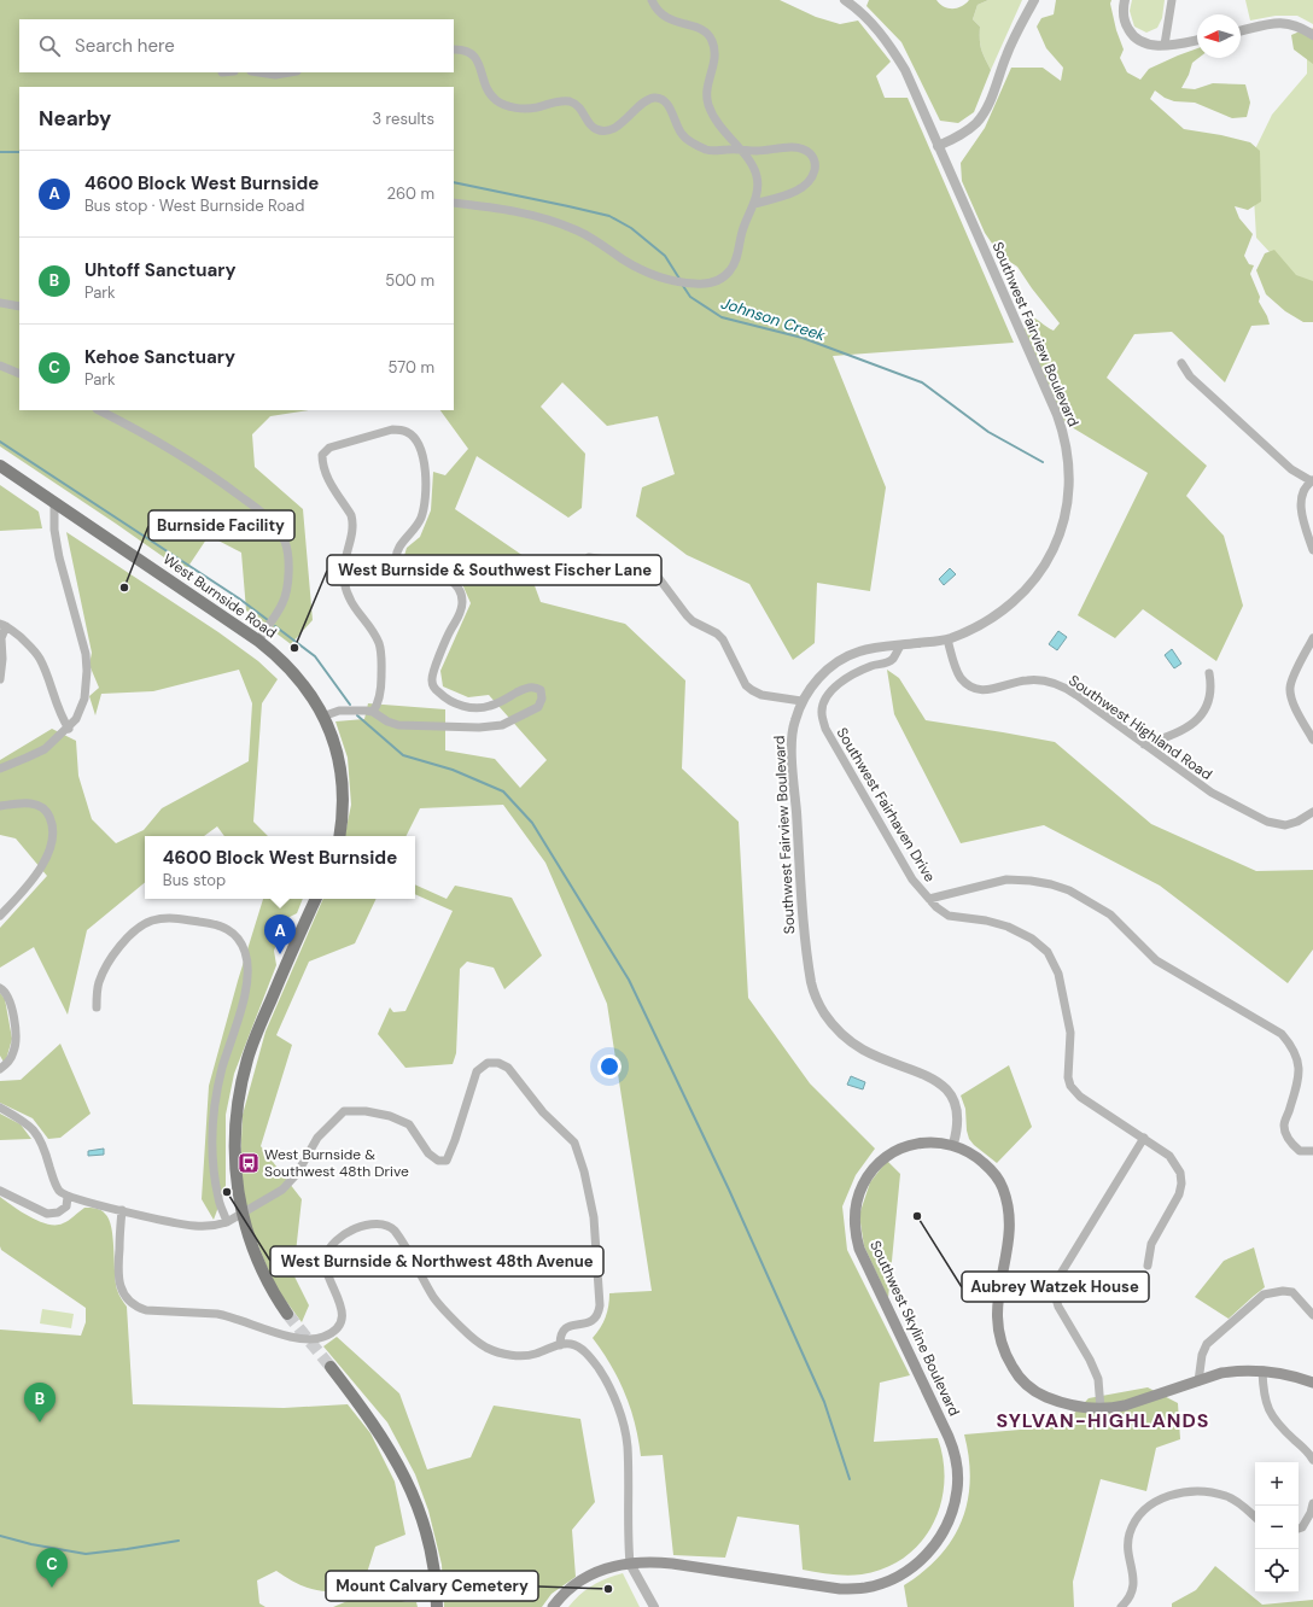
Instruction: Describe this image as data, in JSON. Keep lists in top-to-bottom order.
{
  "streets": {
    "main road": ["West Burnside Road", "Southwest Skyline Boulevard"],
    "street": ["Southwest Fairview Boulevard", "Southwest Highland Road", "Southwest Fairhaven Drive"]
  },
  "crossings": [
    ["Southwest Fairview Boulevard", "Southwest Highland Road"],
    ["Southwest Fairview Boulevard", "Southwest Fairhaven Drive"],
    ["Southwest Fairview Boulevard", "Southwest Skyline Boulevard"]
  ],
  "districts": ["SYLVAN-HIGHLANDS"],
  "water": ["Johnson Creek"],
  "places": {
    "other": [
      "Burnside Facility",
      "West Burnside & Southwest Fischer Lane",
      "West Burnside & Northwest 48th Avenue",
      "Aubrey Watzek House",
      "Mount Calvary Cemetery"
    ],
    "bus stop": ["West Burnside & Southwest 48th Drive"]
  },
  "north": "left",
  "page": {
    "search": "Search here",
    "heading": ["Nearby", "3 results"],
    "list": [
      {
        "mark": "A",
        "name": "4600 Block West Burnside",
        "note": "Bus stop · West Burnside Road",
        "value": "260 m"
      },
      {
        "mark": "B",
        "name": "Uhtoff Sanctuary",
        "note": "Park",
        "value": "500 m"
      },
      {
        "mark": "C",
        "name": "Kehoe Sanctuary",
        "note": "Park",
        "value": "570 m"
      }
    ],
    "popup": ["4600 Block West Burnside", "Bus stop"],
    "pins": ["A", "B", "C"],
    "map_buttons": ["+", "−"]
  }
}
